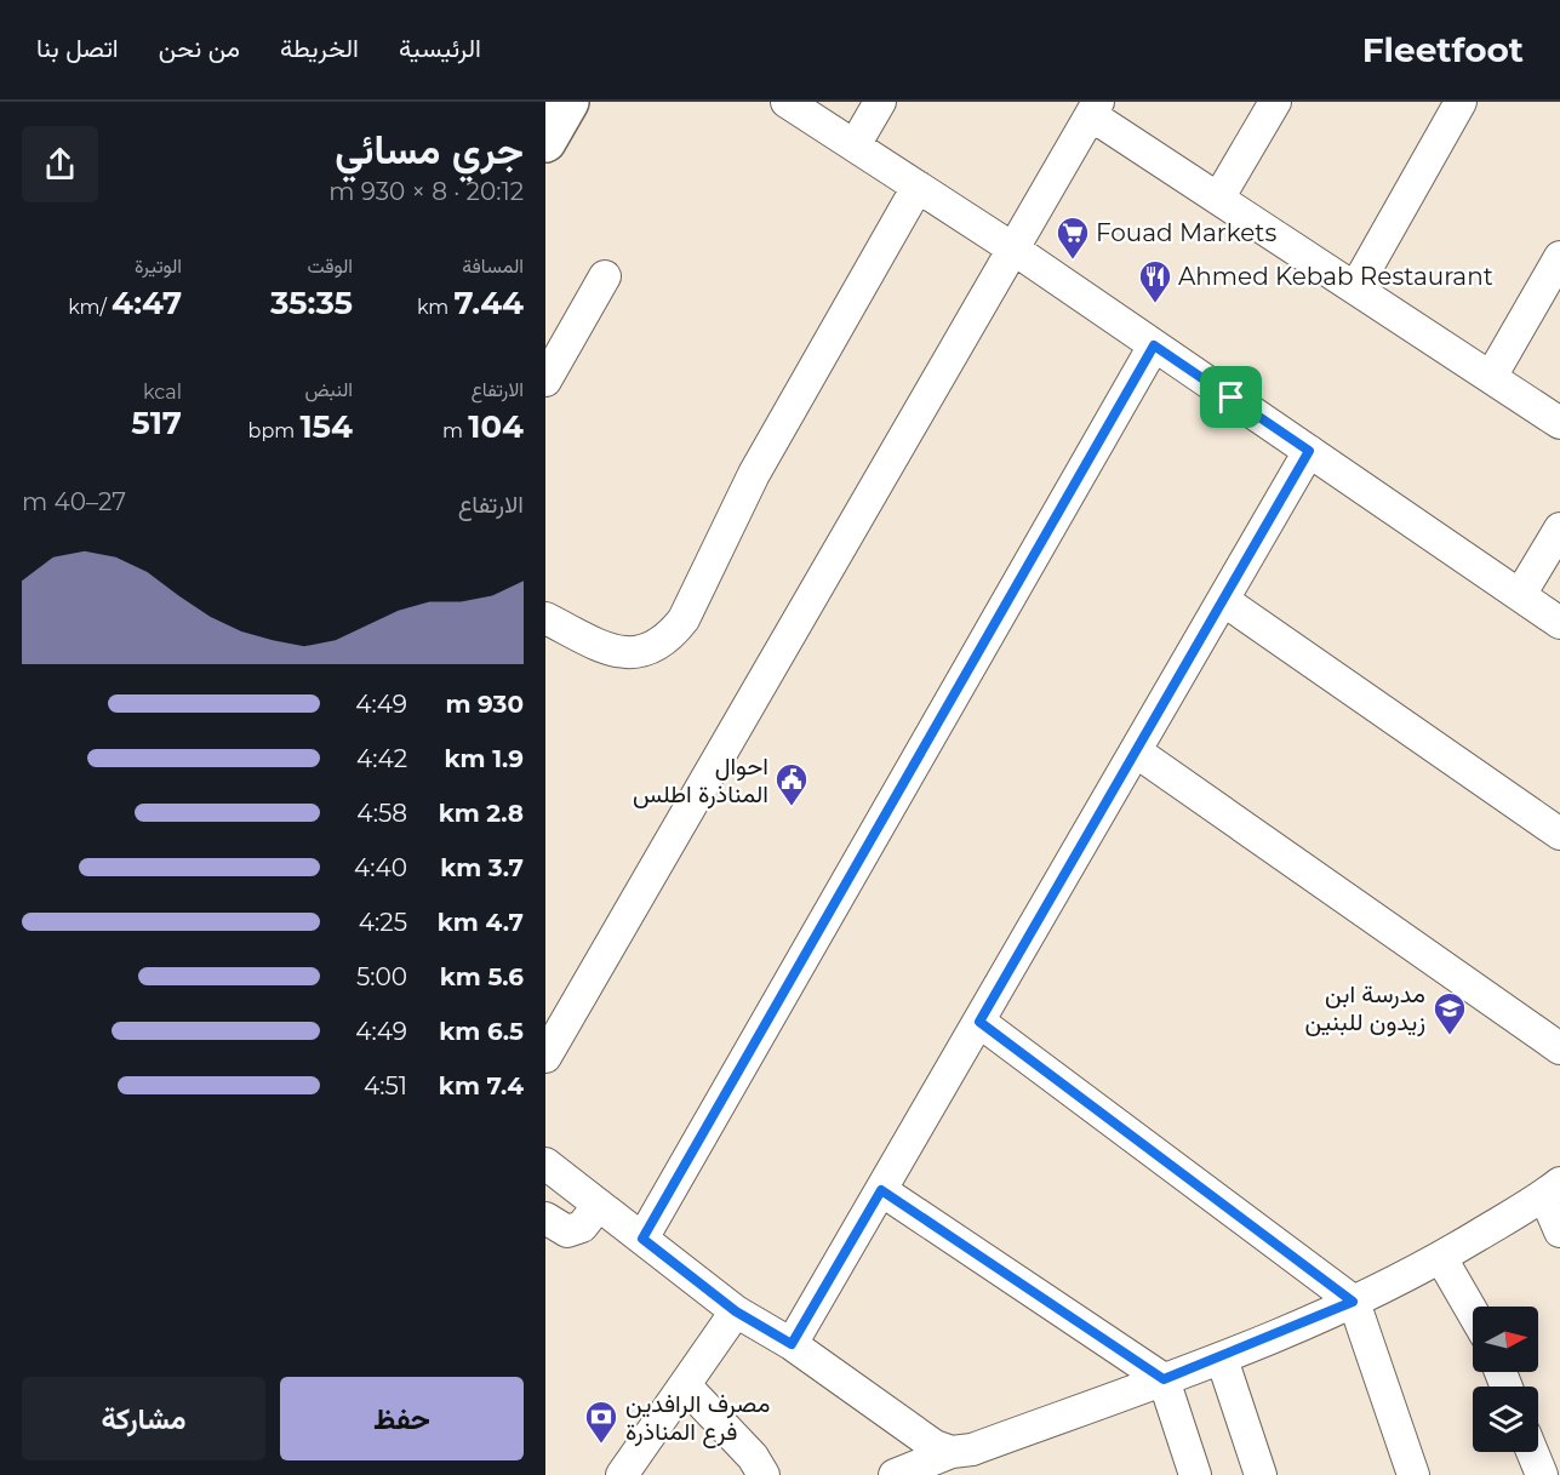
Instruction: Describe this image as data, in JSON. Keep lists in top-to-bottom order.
{
  "places": {
    "supermarket": ["Fouad Markets"],
    "restaurant": ["Ahmed Kebab Restaurant"],
    "public building": ["احوال المناذرة اطلس"],
    "school or university": ["مدرسة ابن زيدون للبنين"],
    "bank": ["مصرف الرافدين فرع المناذرة"]
  },
  "north": "right",
  "page": {
    "header": "Fleetfoot",
    "nav": [
      "الرئيسية",
      "الخريطة",
      "من نحن",
      "اتصل بنا"
    ],
    "heading": ["جري مسائي", "20:12 · 8 × 930 m"],
    "stats": [
      ["المسافة", "7.44 km"],
      ["الوقت", "35:35"],
      ["الوتيرة", "4:47 /km"],
      ["الارتفاع", "104 m"],
      ["النبض", "154 bpm"],
      ["kcal", "517"]
    ],
    "chart": ["الارتفاع", "27–40 m"],
    "list": [
      {
        "name": "930 m",
        "note": "4:49"
      },
      {
        "name": "1.9 km",
        "note": "4:42"
      },
      {
        "name": "2.8 km",
        "note": "4:58"
      },
      {
        "name": "3.7 km",
        "note": "4:40"
      },
      {
        "name": "4.7 km",
        "note": "4:25"
      },
      {
        "name": "5.6 km",
        "note": "5:00"
      },
      {
        "name": "6.5 km",
        "note": "4:49"
      },
      {
        "name": "7.4 km",
        "note": "4:51"
      }
    ],
    "buttons": ["حفظ", "مشاركة"]
  }
}
